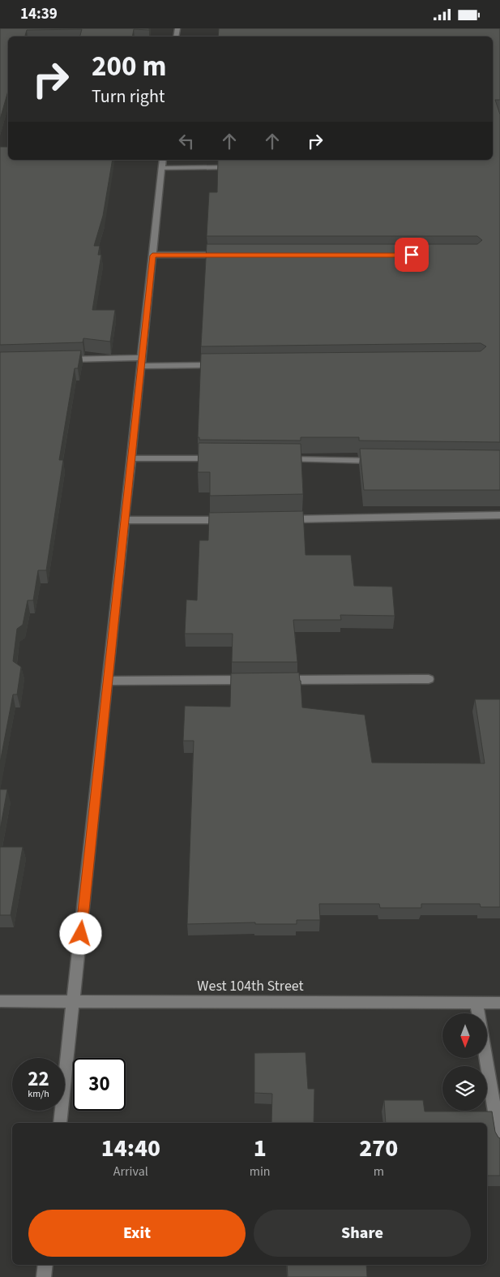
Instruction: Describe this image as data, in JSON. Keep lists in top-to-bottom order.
{
  "streets": {
    "street": ["West 104th Street"]
  },
  "north": "bottom",
  "page": {
    "status": "14:39",
    "turn": ["200 m", "Turn right"],
    "speed": "22 km/h",
    "limit": "30",
    "eta": [
      "14:40",
      "Arrival",
      "1",
      "min",
      "270",
      "m"
    ],
    "buttons": ["Exit", "Share"]
  }
}
